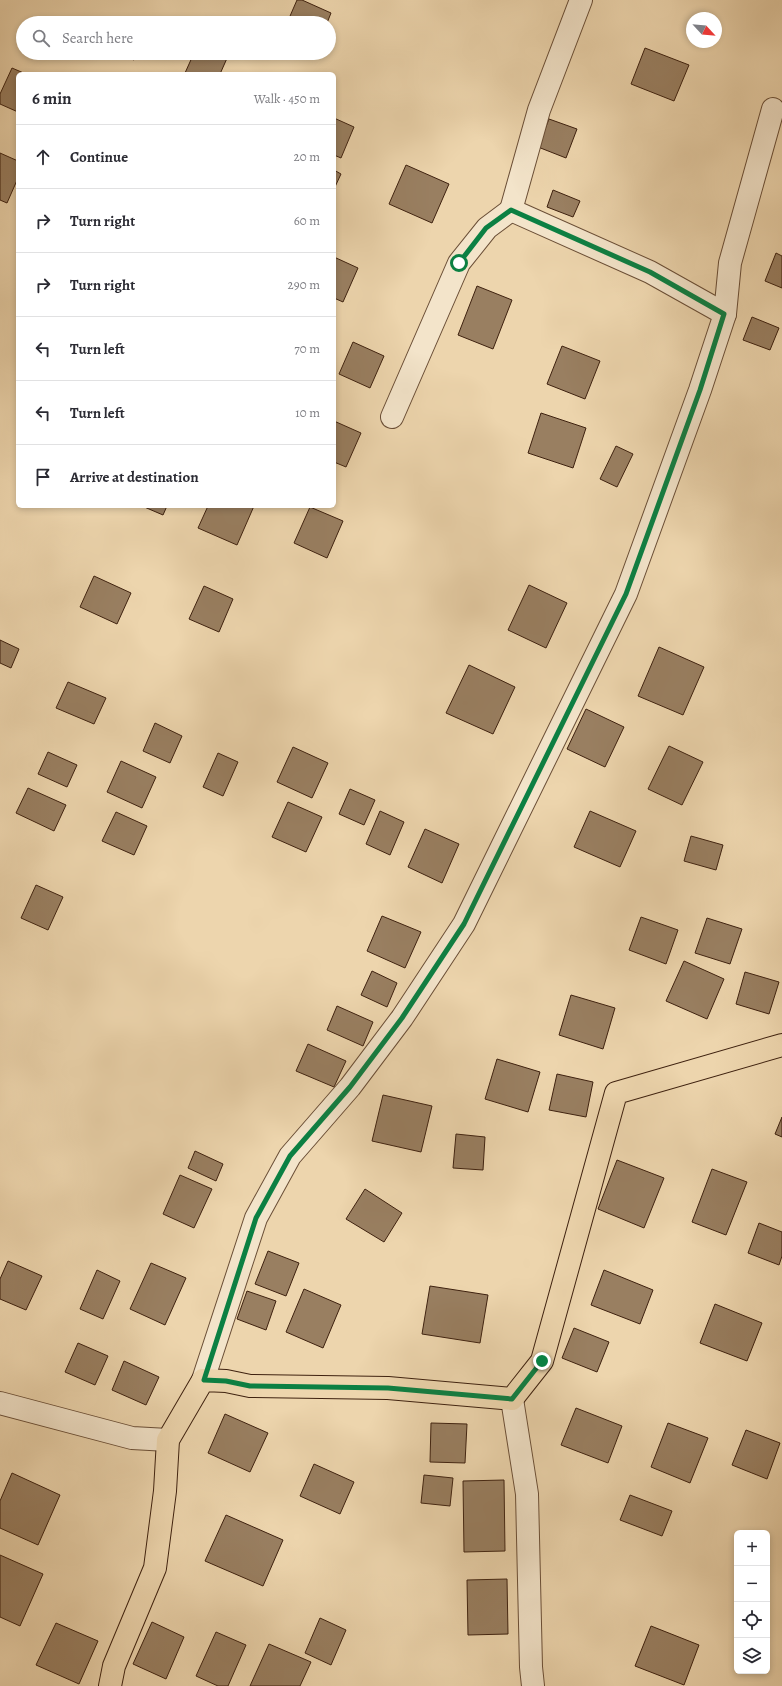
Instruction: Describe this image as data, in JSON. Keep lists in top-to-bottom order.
{
  "north": "bottom right",
  "page": {
    "search": "Search here",
    "heading": ["6 min", "Walk · 450 m"],
    "list": [
      ["Continue", "20 m"],
      ["Turn right", "60 m"],
      ["Turn right", "290 m"],
      ["Turn left", "70 m"],
      ["Turn left", "10 m"],
      "Arrive at destination"
    ],
    "map_buttons": ["+", "−"]
  }
}
